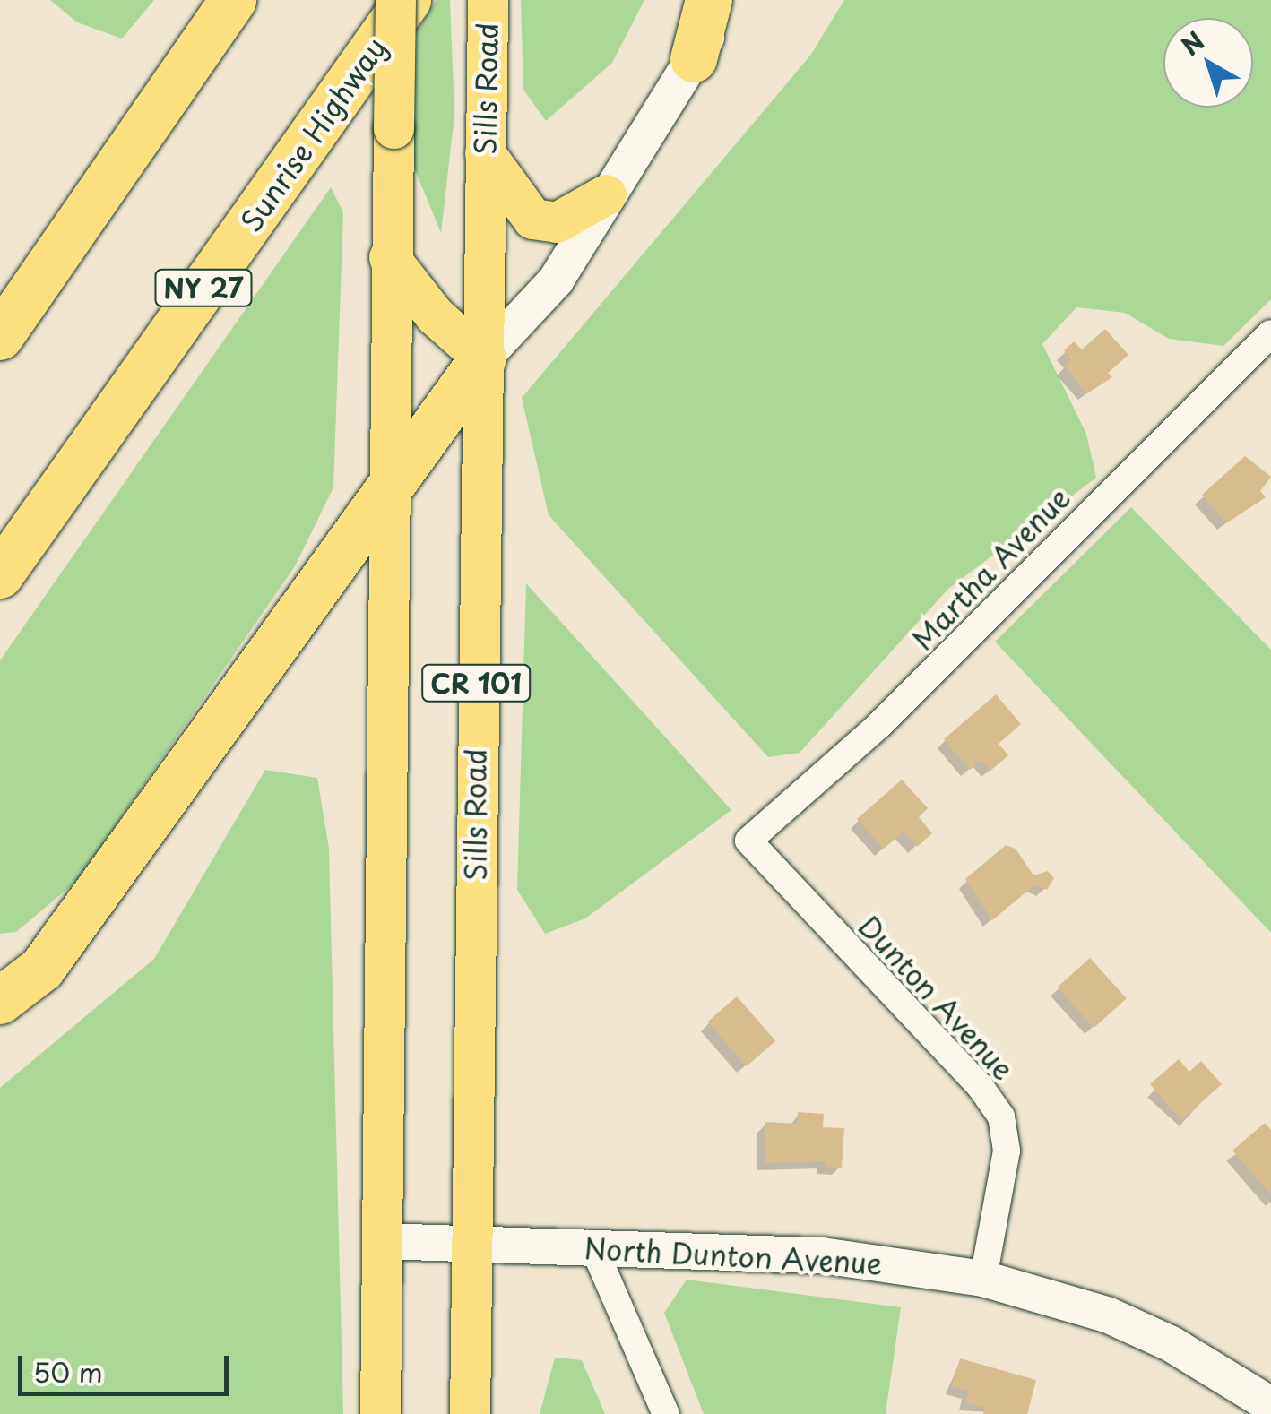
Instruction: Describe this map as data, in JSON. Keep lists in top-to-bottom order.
{
  "streets": {
    "highway": ["Sunrise Highway", "NY 27"],
    "main road": ["Sills Road", "CR 101"],
    "street": ["Martha Avenue", "Dunton Avenue", "North Dunton Avenue"]
  },
  "crossings": [
    ["Sills Road", "North Dunton Avenue"],
    ["Martha Avenue", "Dunton Avenue"],
    ["CR 101", "North Dunton Avenue"],
    ["Dunton Avenue", "North Dunton Avenue"]
  ],
  "scale_bar": "50 m",
  "north": "top left"
}
